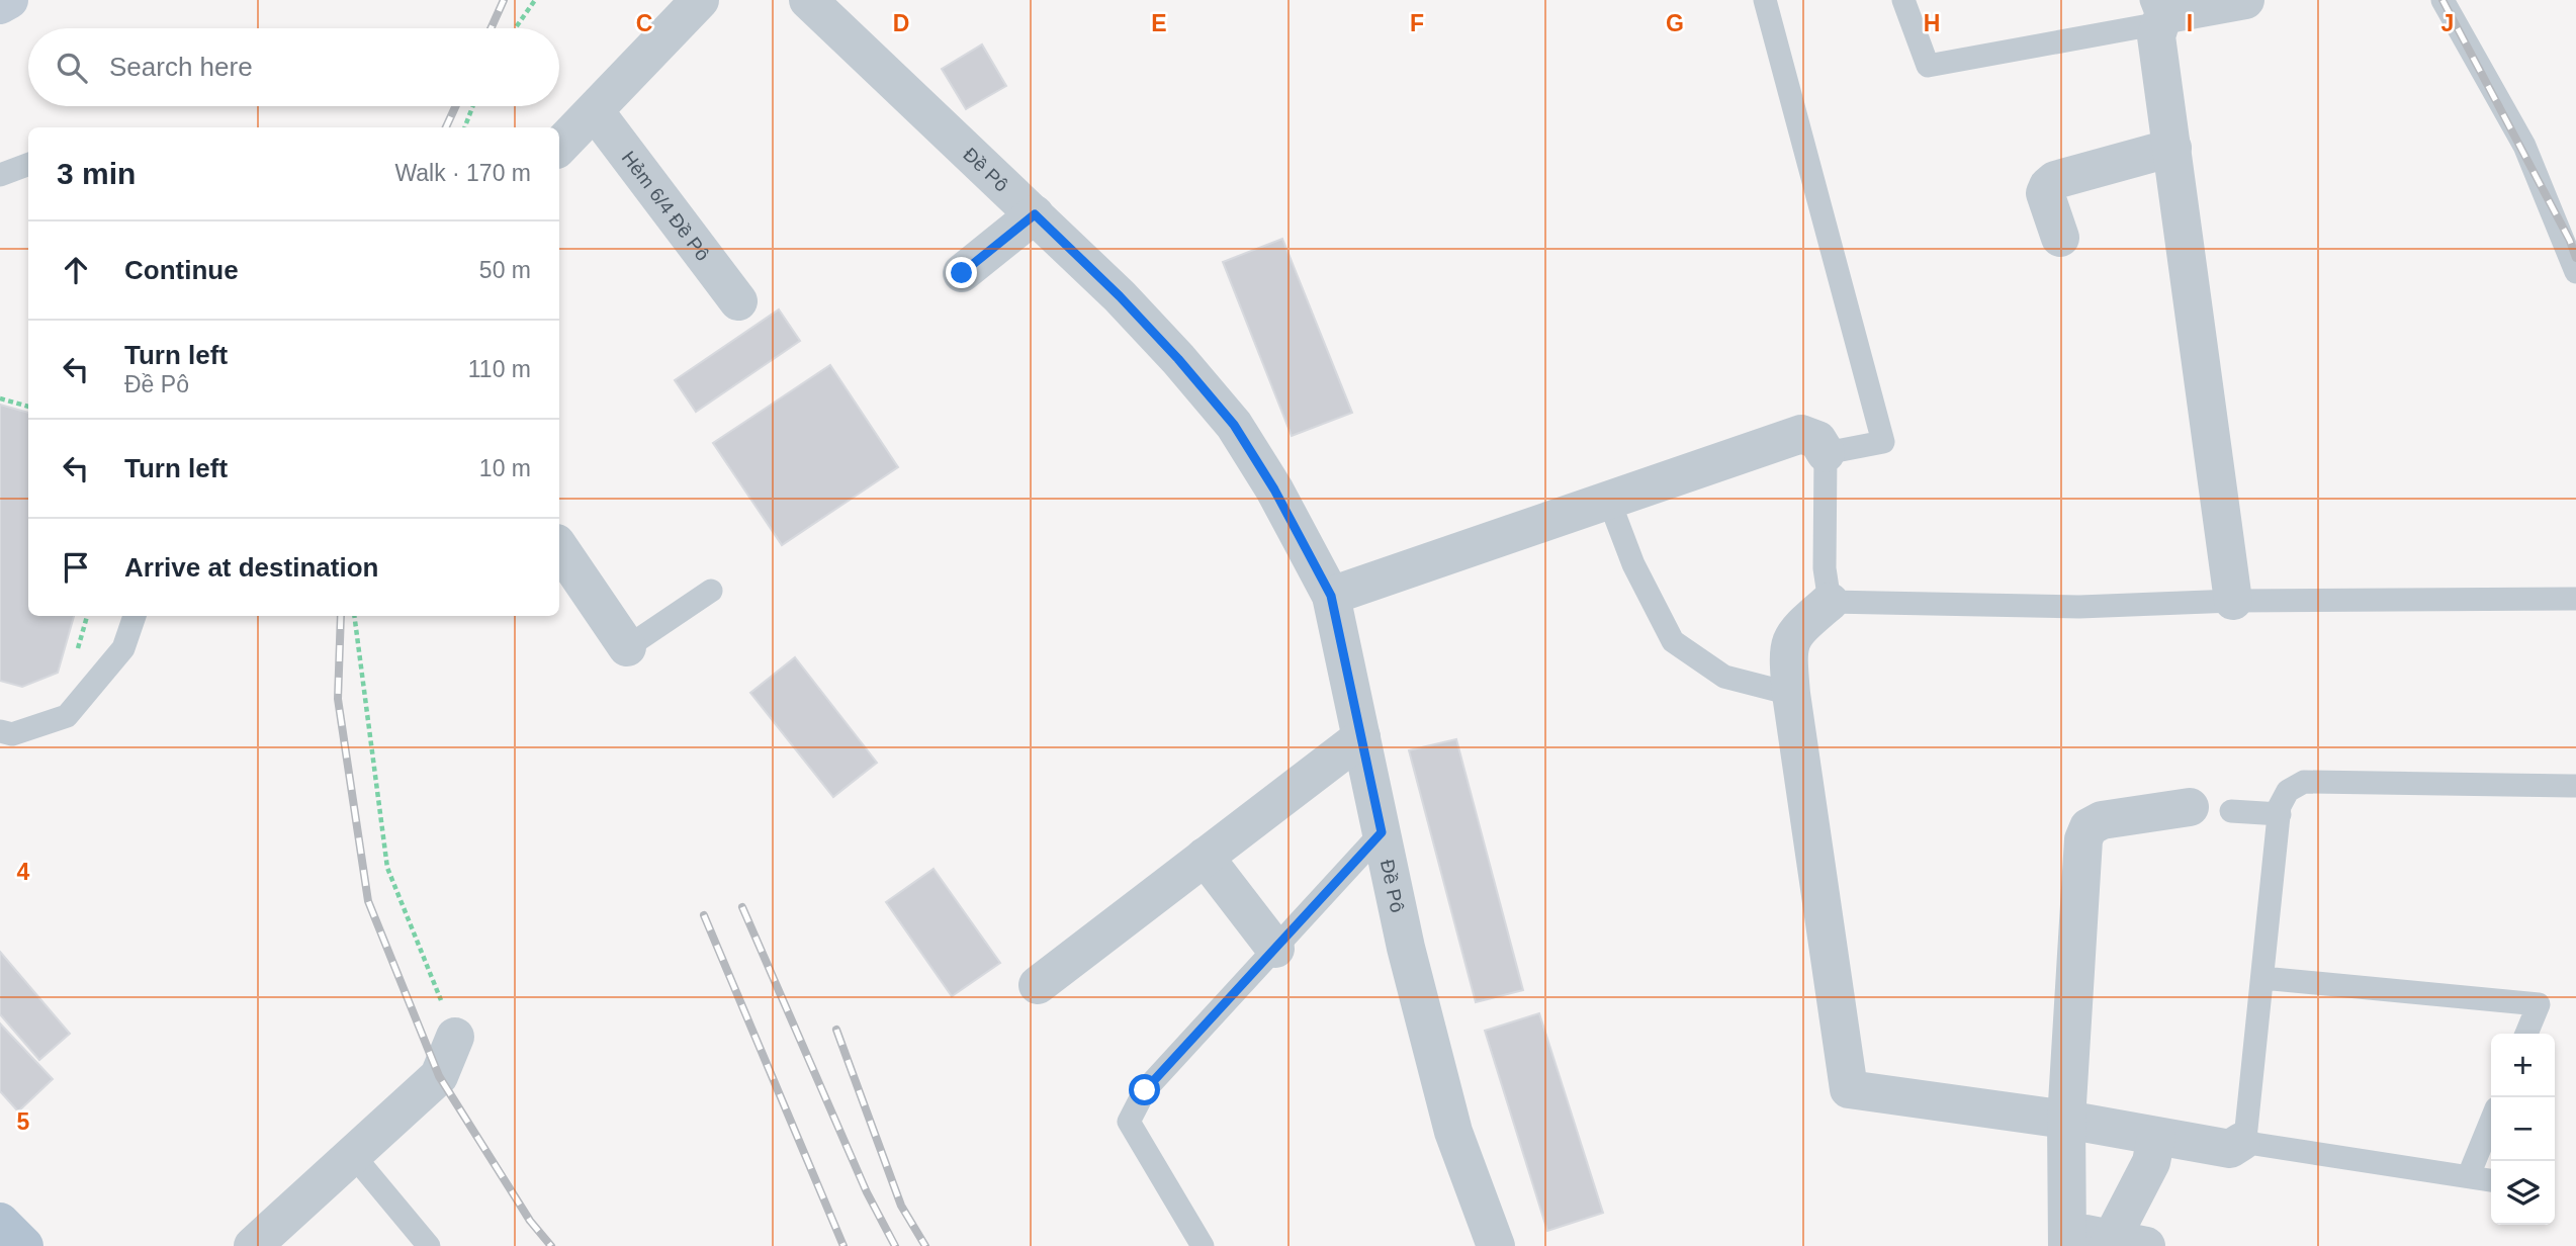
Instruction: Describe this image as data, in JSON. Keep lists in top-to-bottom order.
{
  "streets": {
    "street": ["Đề Pô", "Hẻm 6/4 Đề Pô"]
  },
  "page": {
    "search": "Search here",
    "heading": ["3 min", "Walk · 170 m"],
    "list": [
      ["Continue", "50 m"],
      ["Turn left", "Đề Pô", "110 m"],
      ["Turn left", "10 m"],
      "Arrive at destination"
    ],
    "map_buttons": ["+", "−"]
  },
  "grid": {
    "columns": [
      "C",
      "D",
      "E",
      "F",
      "G",
      "H",
      "I",
      "J"
    ],
    "rows": ["4", "5"]
  }
}
